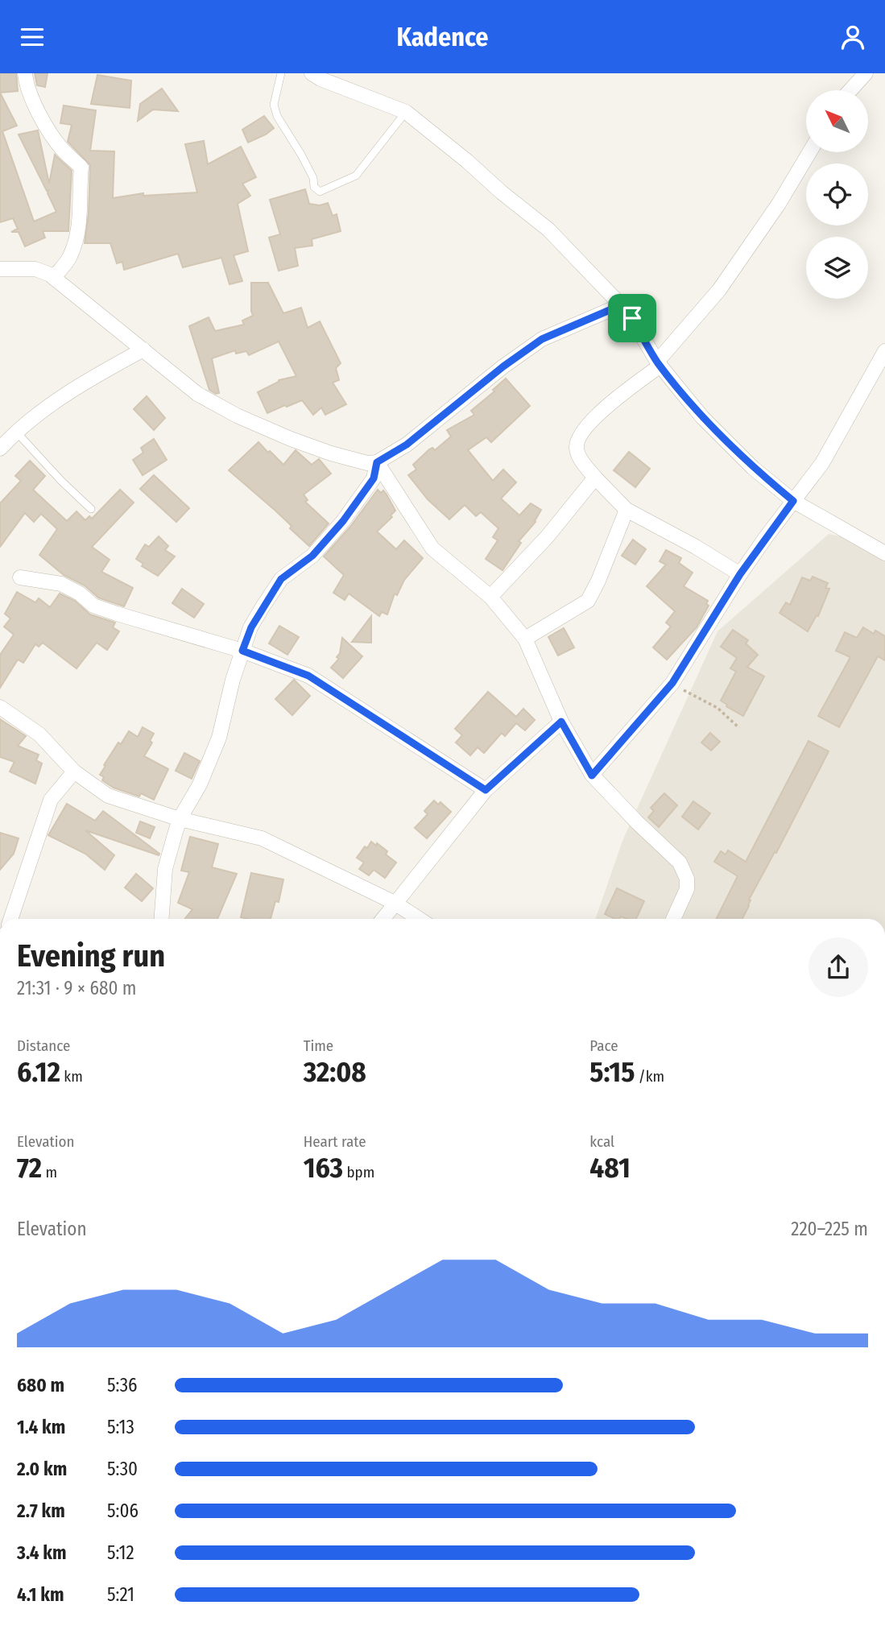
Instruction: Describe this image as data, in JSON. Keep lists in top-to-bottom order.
{
  "north": "top left",
  "page": {
    "header": "Kadence",
    "heading": ["Evening run", "21:31 · 9 × 680 m"],
    "stats": [
      ["Distance", "6.12 km"],
      ["Time", "32:08"],
      ["Pace", "5:15 /km"],
      ["Elevation", "72 m"],
      ["Heart rate", "163 bpm"],
      ["kcal", "481"]
    ],
    "chart": ["Elevation", "220–225 m"],
    "list": [
      {
        "name": "680 m",
        "note": "5:36"
      },
      {
        "name": "1.4 km",
        "note": "5:13"
      },
      {
        "name": "2.0 km",
        "note": "5:30"
      },
      {
        "name": "2.7 km",
        "note": "5:06"
      },
      {
        "name": "3.4 km",
        "note": "5:12"
      },
      {
        "name": "4.1 km",
        "note": "5:21"
      }
    ]
  }
}
